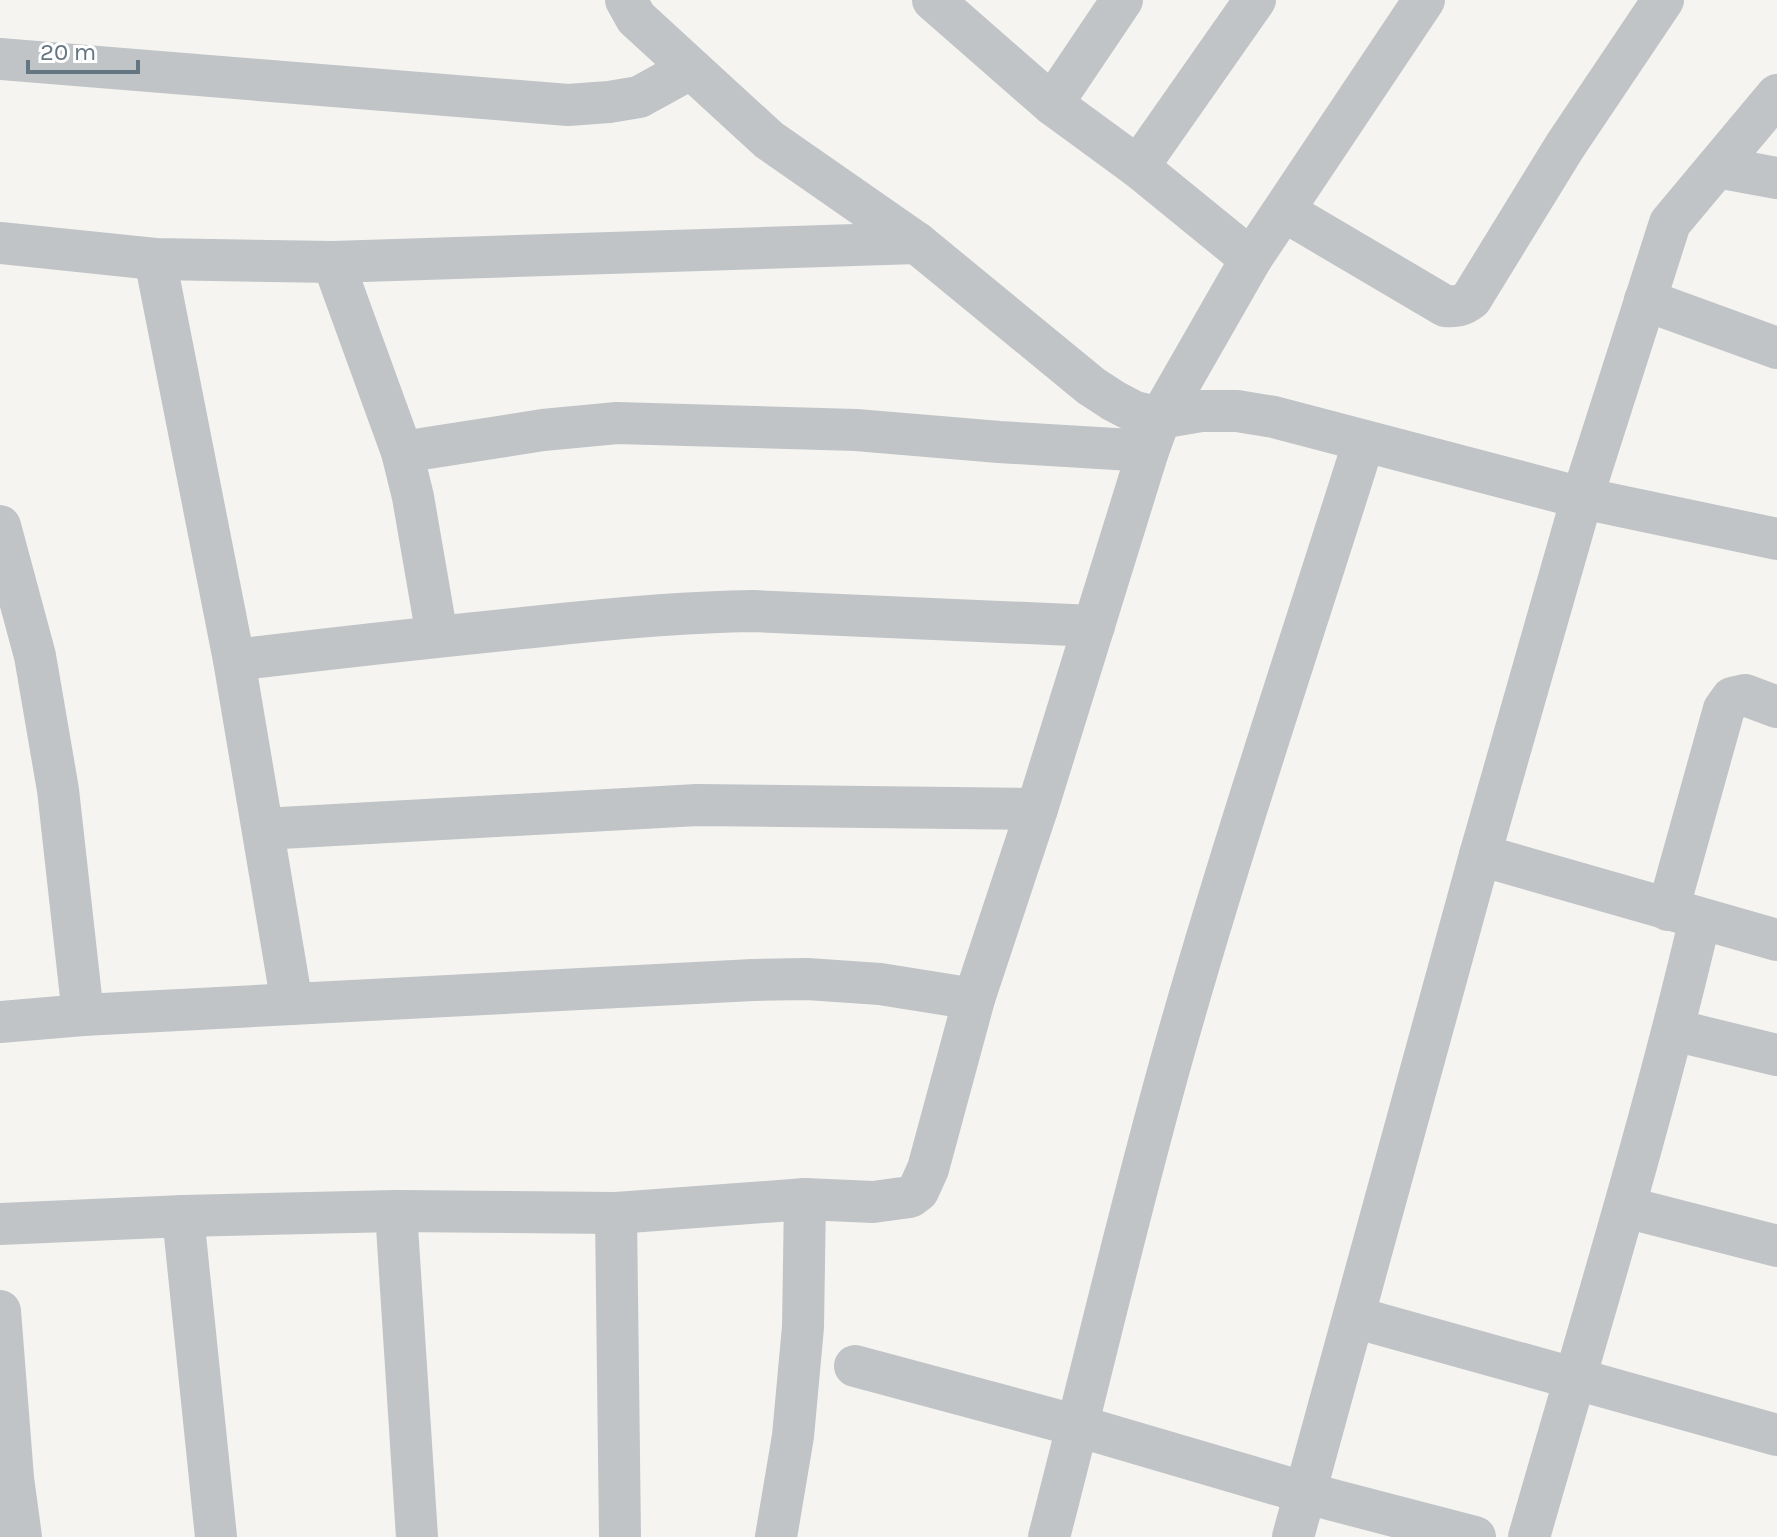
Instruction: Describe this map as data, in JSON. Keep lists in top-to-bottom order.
{
  "scale_bar": "20 m"
}
